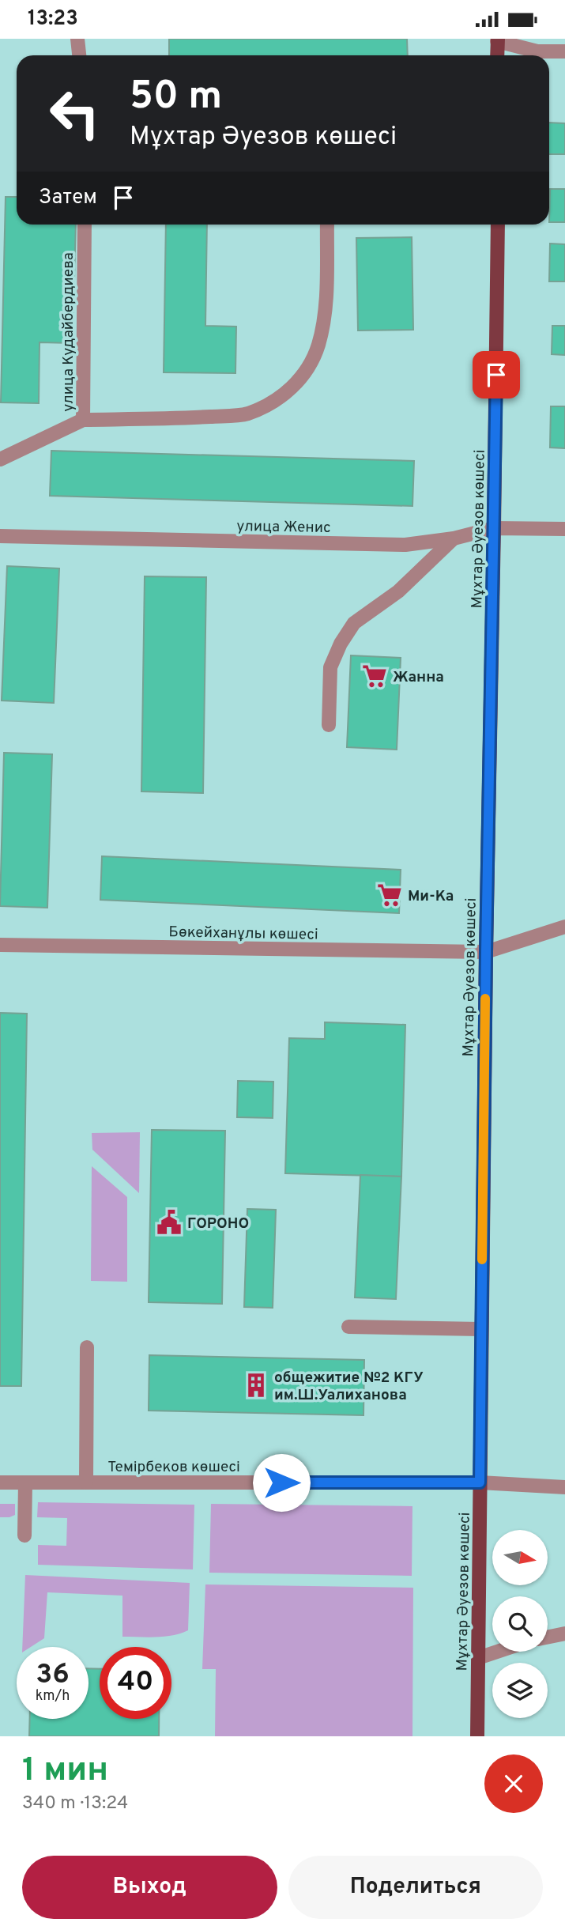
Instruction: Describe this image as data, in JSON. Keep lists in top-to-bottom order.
{
  "streets": {
    "main road": ["Мұхтар Әуезов көшесі"],
    "street": [
      "улица Кудайбердиева",
      "улица Женис",
      "Бөкейханұлы көшесі",
      "Темірбеков көшесі"
    ]
  },
  "crossings": [
    ["улица Женис", "Мұхтар Әуезов көшесі"],
    ["Мұхтар Әуезов көшесі", "Бөкейханұлы көшесі"],
    ["Мұхтар Әуезов көшесі", "Темірбеков көшесі"]
  ],
  "places": {
    "supermarket": ["Жанна", "Ми-Ка"],
    "public building": ["ГОРОНО"],
    "building": ["общежитие №2 КГУ им.Ш.Уалиханова"]
  },
  "north": "right",
  "page": {
    "status": "13:23",
    "turn": ["50 m", "Мұхтар Әуезов көшесі"],
    "then": "Затем",
    "speed": "36 km/h",
    "limit": "40",
    "heading": ["1 мин", "340 m · 13:24"],
    "buttons": ["Выход", "Поделиться"]
  }
}
